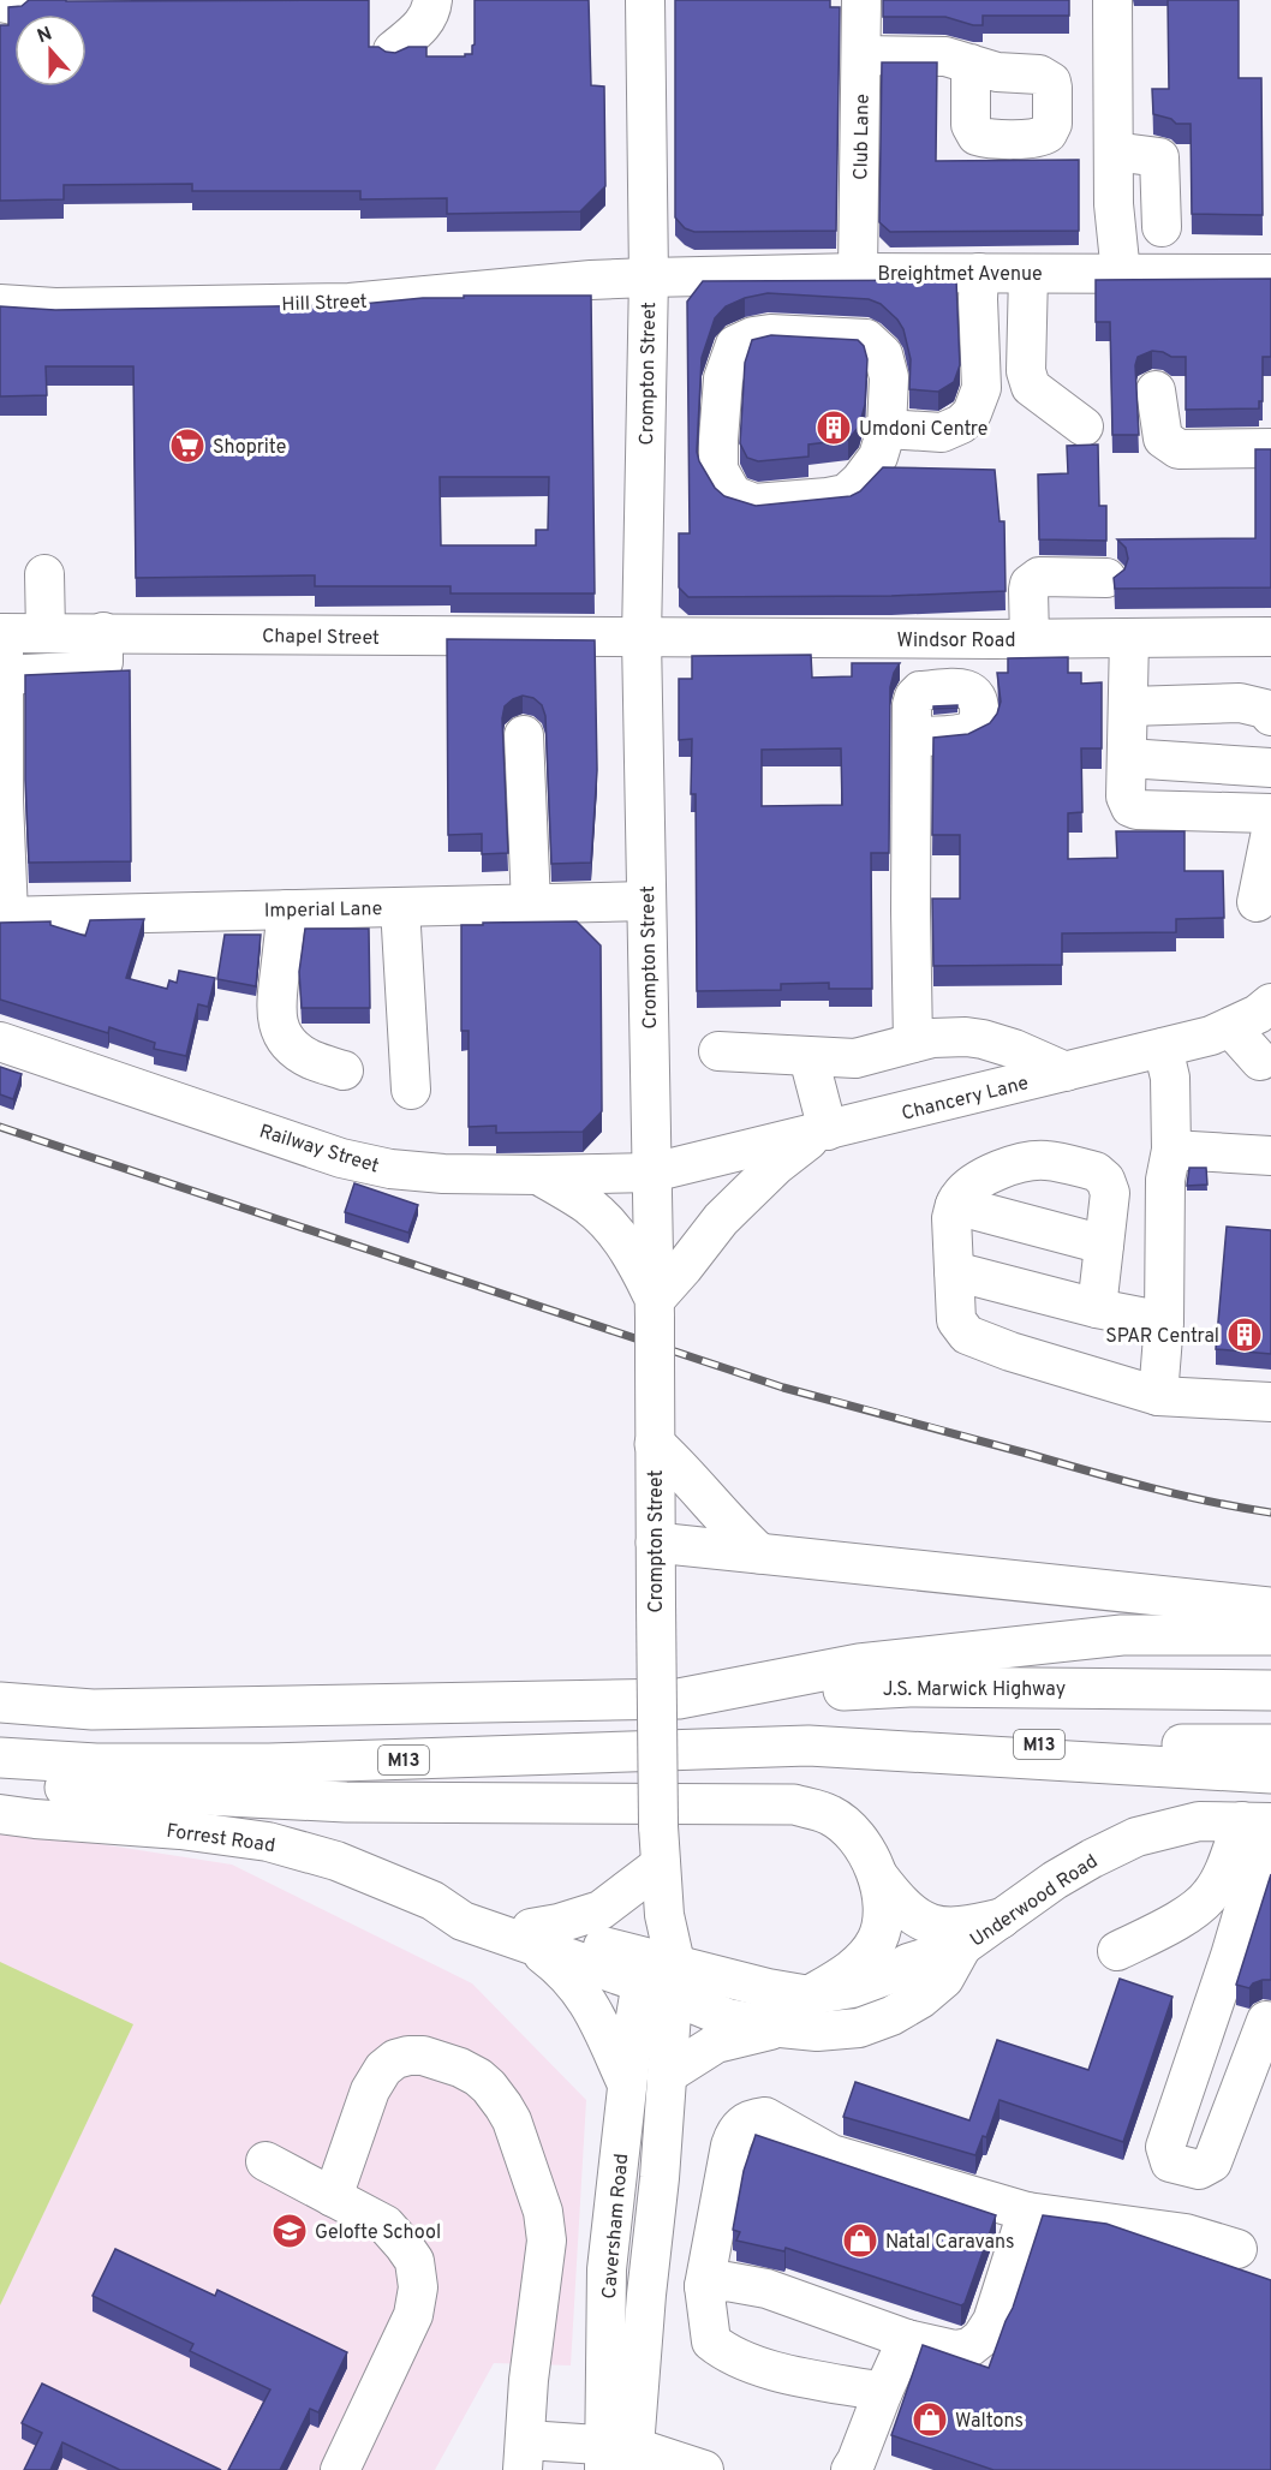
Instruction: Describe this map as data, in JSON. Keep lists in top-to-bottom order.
{
  "streets": {
    "highway": ["J.S. Marwick Highway", "M13"],
    "street": [
      "Club Lane",
      "Breightmet Avenue",
      "Hill Street",
      "Crompton Street",
      "Chapel Street",
      "Windsor Road",
      "Imperial Lane",
      "Chancery Lane",
      "Railway Street",
      "Forrest Road",
      "Underwood Road",
      "Caversham Road"
    ]
  },
  "crossings": [
    ["Club Lane", "Breightmet Avenue"],
    ["Breightmet Avenue", "Hill Street"],
    ["Breightmet Avenue", "Crompton Street"],
    ["Hill Street", "Crompton Street"],
    ["Crompton Street", "Chapel Street"],
    ["Crompton Street", "Windsor Road"],
    ["Crompton Street", "Imperial Lane"],
    ["Crompton Street", "Chancery Lane"],
    ["Crompton Street", "Railway Street"],
    ["Crompton Street", "Forrest Road"],
    ["Crompton Street", "Underwood Road"],
    ["Crompton Street", "Caversham Road"],
    ["Chapel Street", "Windsor Road"],
    ["Chancery Lane", "Railway Street"],
    ["Forrest Road", "Underwood Road"],
    ["Forrest Road", "Caversham Road"],
    ["Underwood Road", "Caversham Road"]
  ],
  "places": {
    "building": ["Umdoni Centre", "SPAR Central"],
    "supermarket": ["Shoprite"],
    "school or university": ["Gelofte School"],
    "shop": ["Natal Caravans", "Waltons"]
  },
  "north": "top"
}
